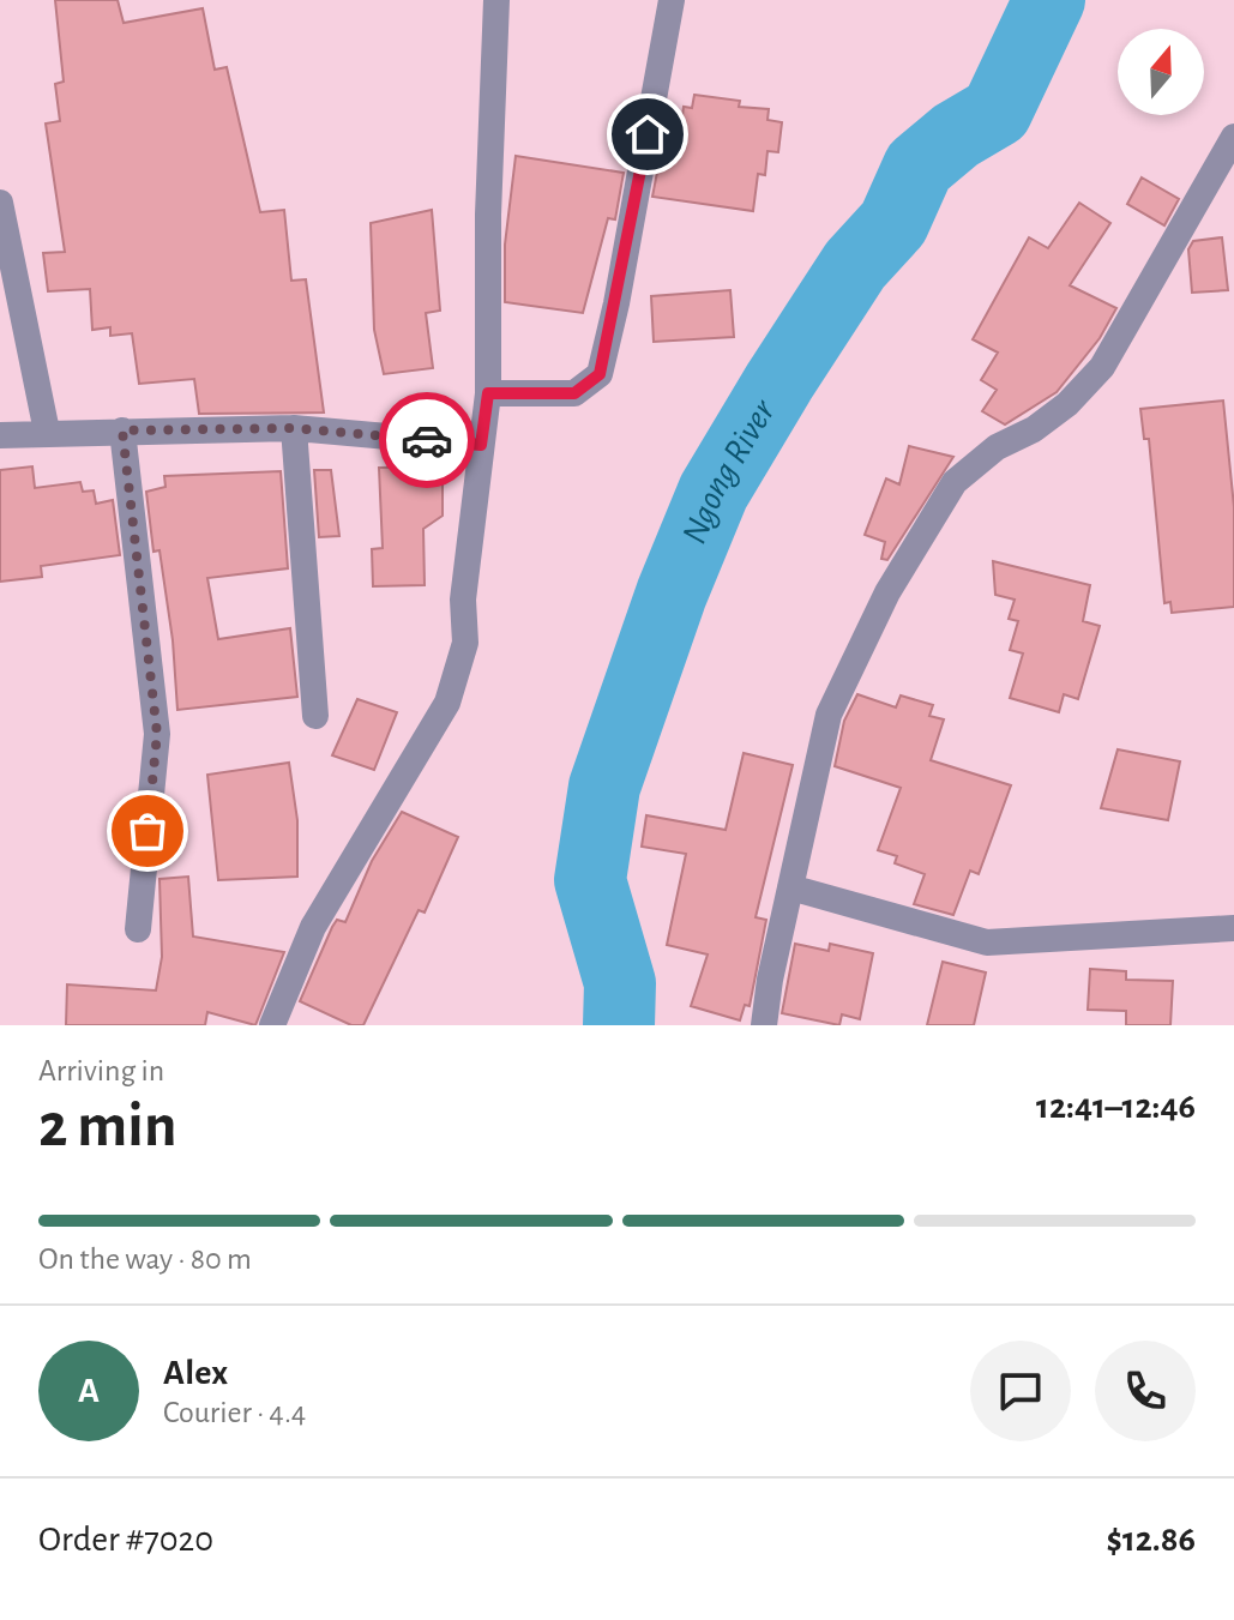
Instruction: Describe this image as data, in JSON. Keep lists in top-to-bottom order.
{
  "water": ["Ngong River"],
  "north": "top",
  "page": {
    "heading": ["2 min", "Arriving in", "12:41–12:46"],
    "panel": [
      "Alex",
      "Courier · 4.4",
      "Order #7020",
      "$12.86"
    ],
    "bar": "On the way · 80 m",
    "round": "A"
  }
}
